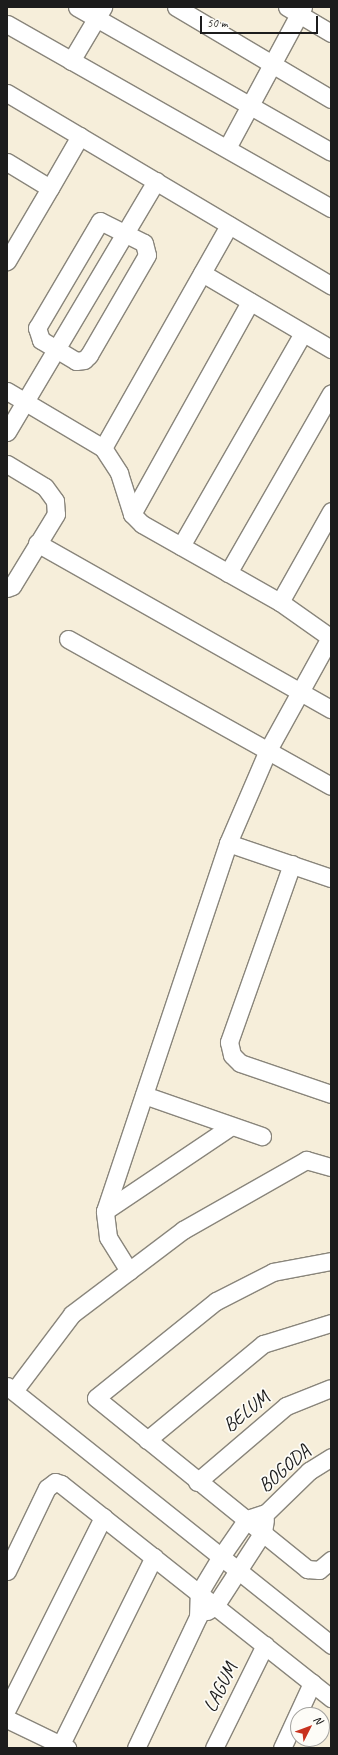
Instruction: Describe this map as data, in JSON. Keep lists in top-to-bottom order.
{
  "streets": {
    "street": ["BELUM", "BOGODA", "LAGUM"]
  },
  "scale_bar": "50 m",
  "north": "top right"
}
